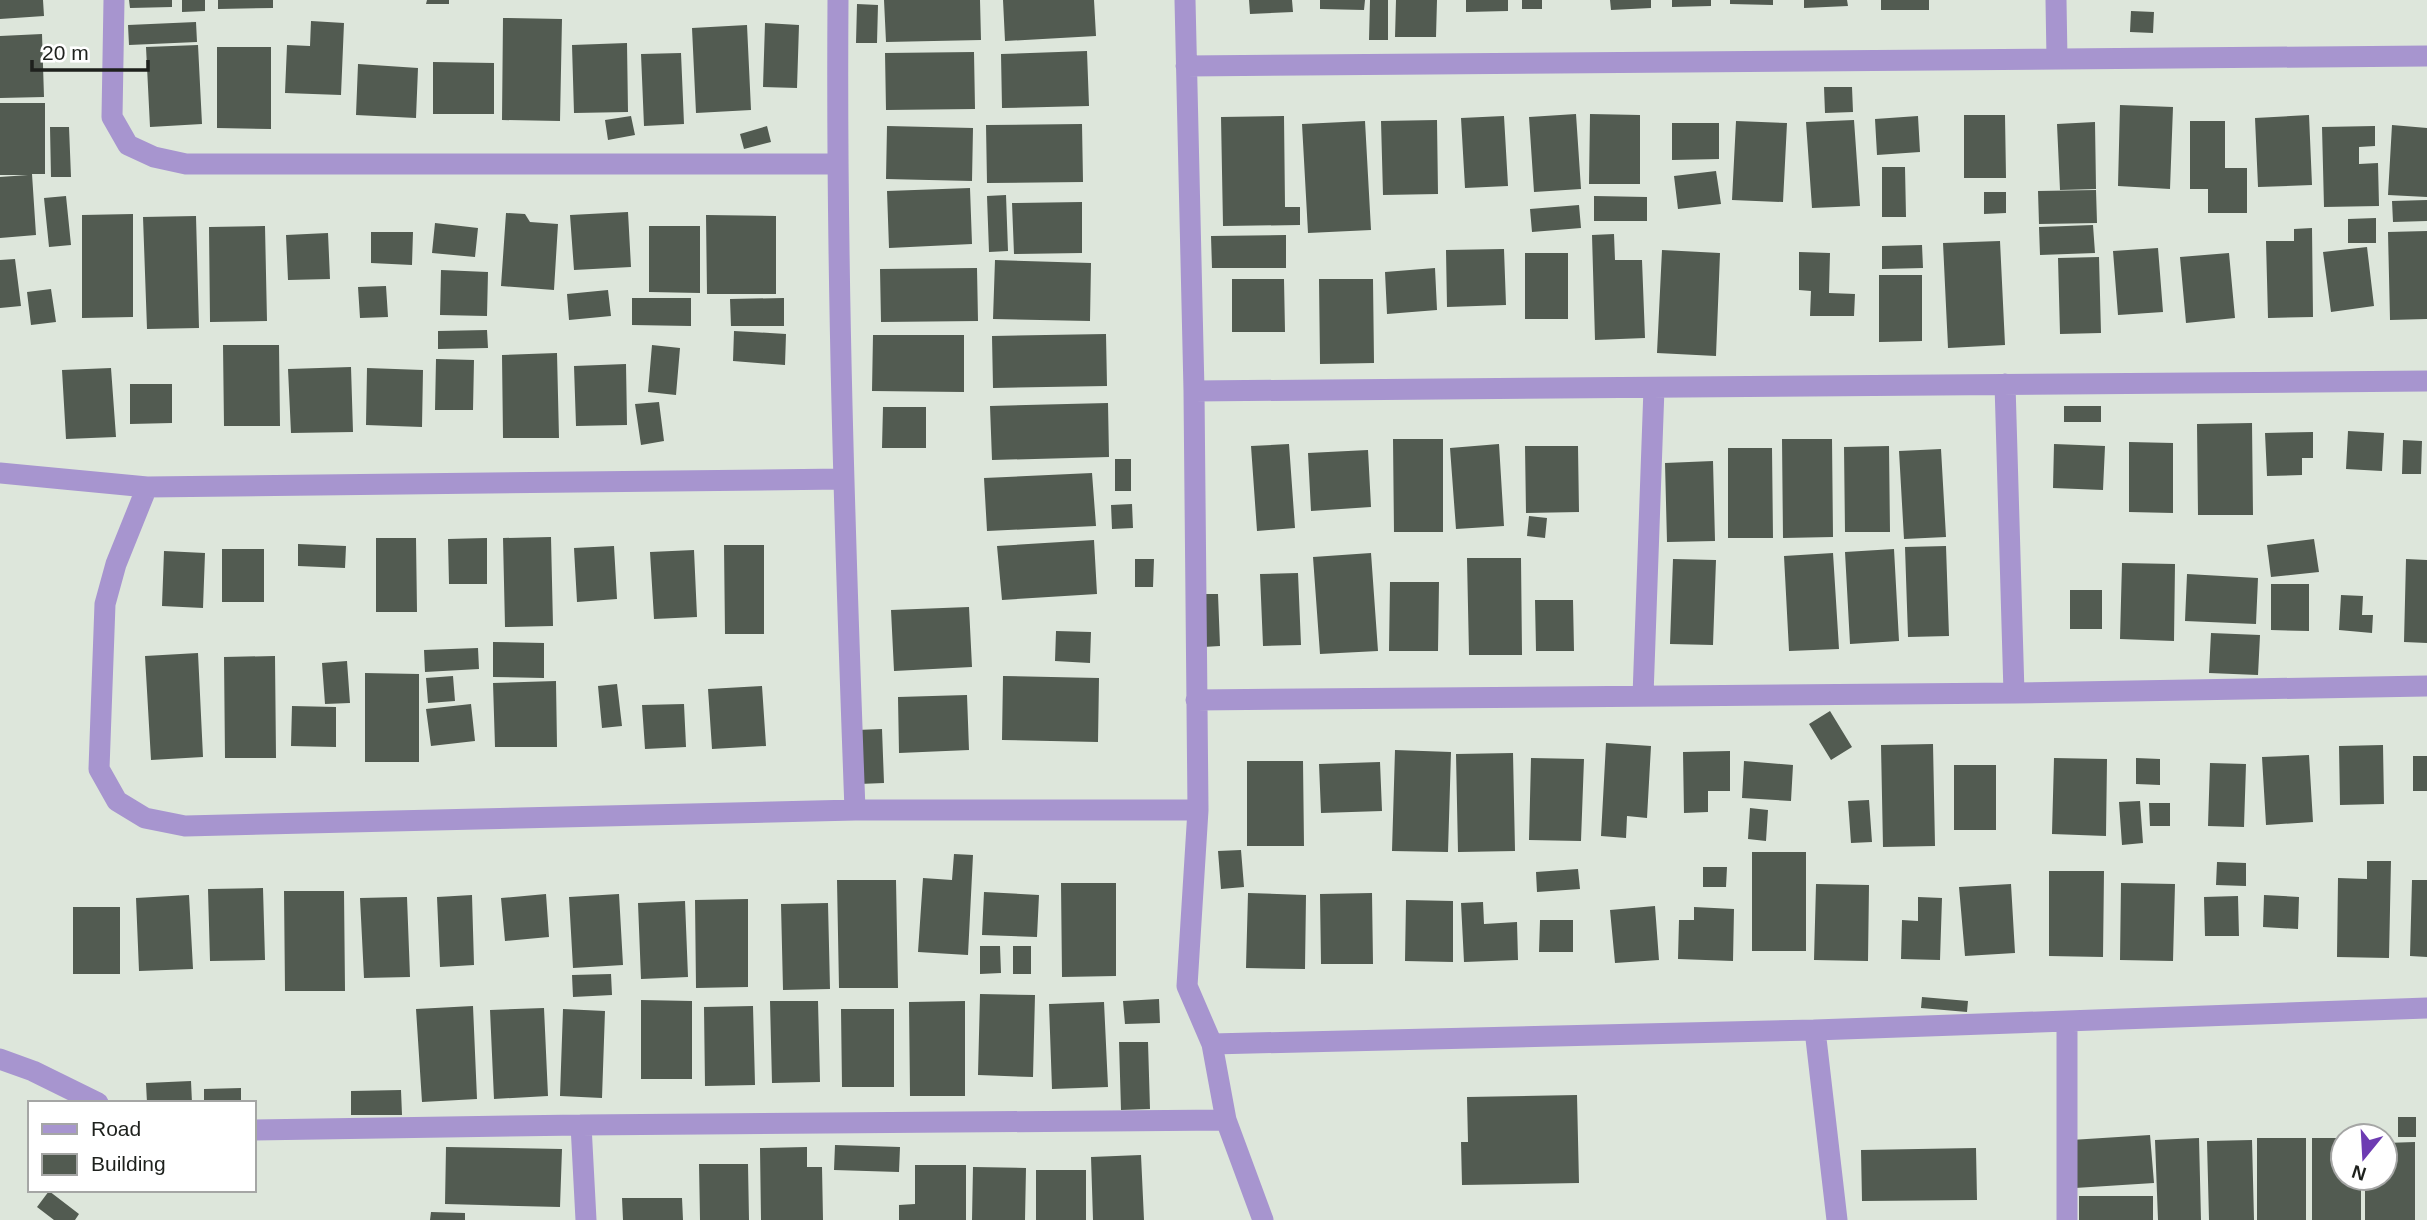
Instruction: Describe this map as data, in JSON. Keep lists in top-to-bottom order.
{
  "legend": ["Road", "Building"],
  "scale_bar": "20 m",
  "north": "bottom"
}
